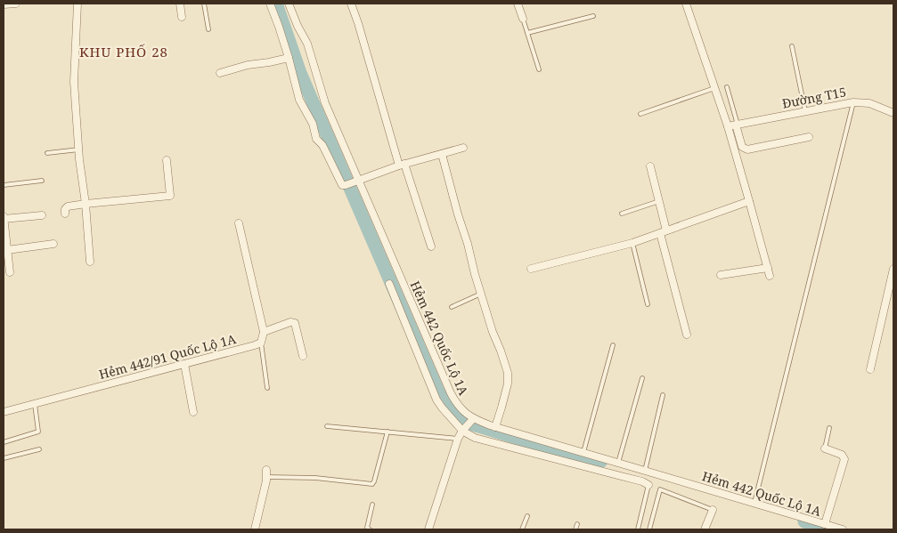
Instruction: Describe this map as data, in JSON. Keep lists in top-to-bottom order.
{
  "streets": {
    "street": ["Đường T15", "Hẻm 442 Quốc Lộ 1A", "Hẻm 442/91 Quốc Lộ 1A"]
  },
  "districts": ["KHU PHỐ 28"]
}
